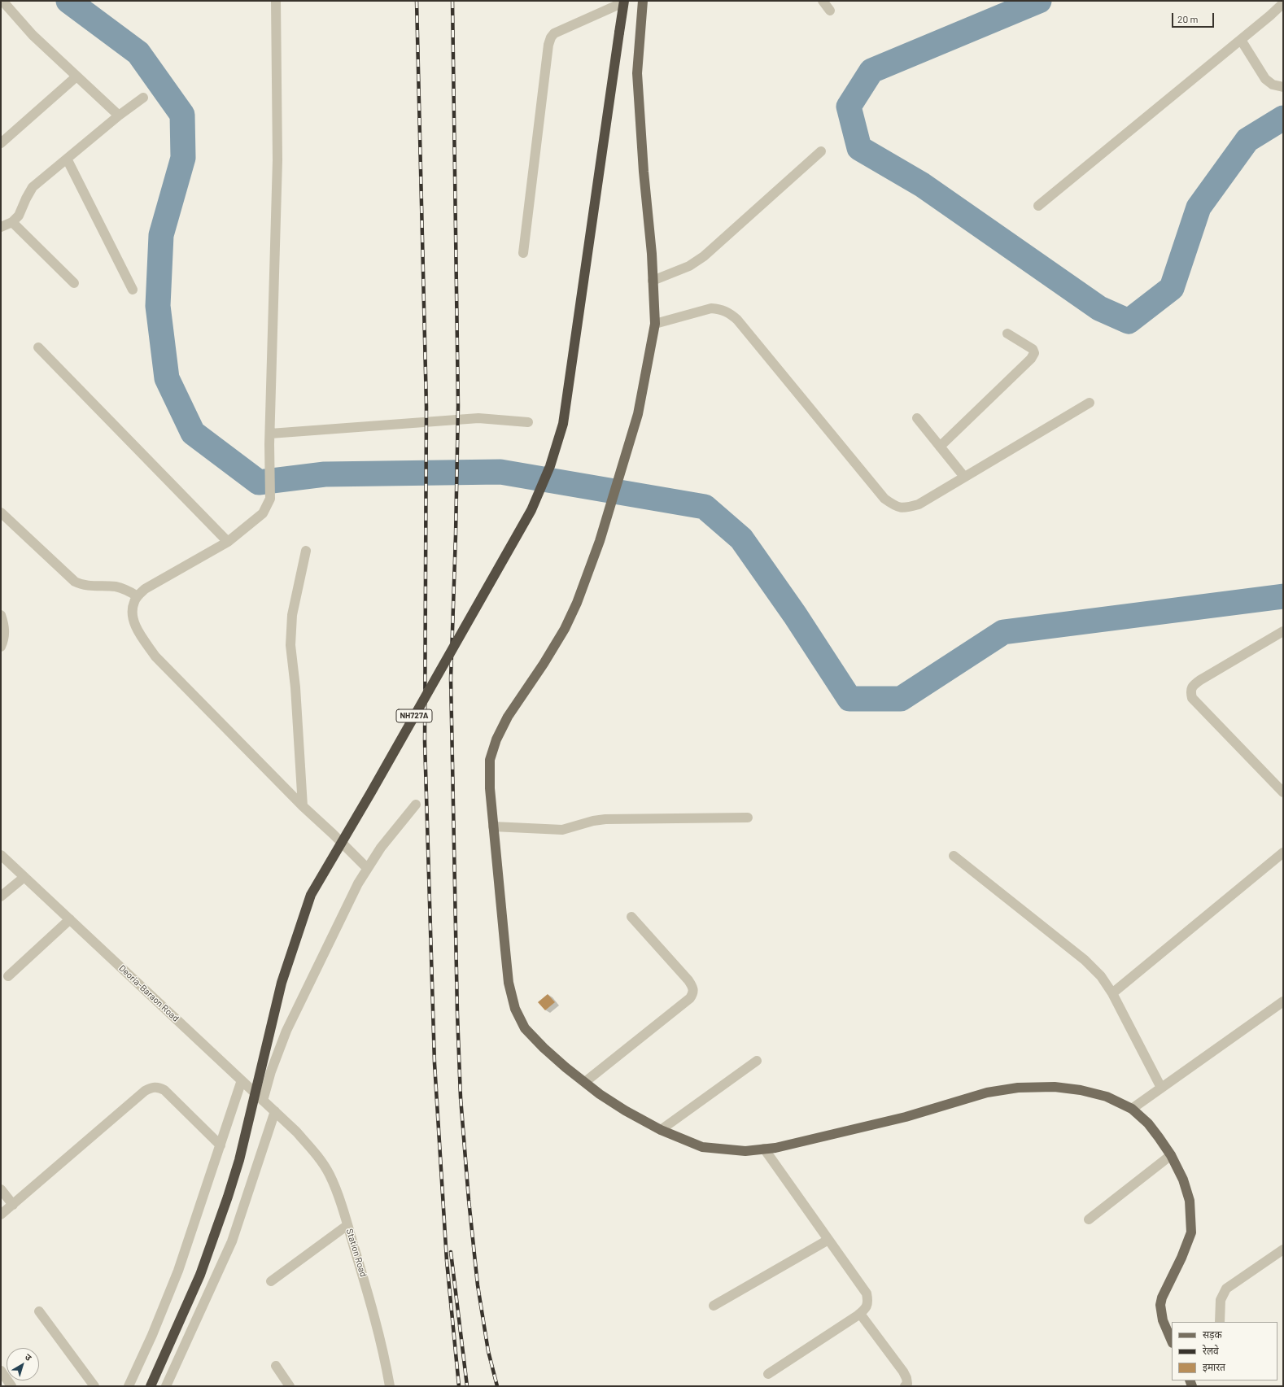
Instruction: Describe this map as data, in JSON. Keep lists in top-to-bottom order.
{
  "streets": {
    "highway": ["NH727A"],
    "street": ["Deoria-Baraon Road", "Station Road"]
  },
  "crossings": [
    ["Deoria-Baraon Road", "Station Road"]
  ],
  "legend": ["सड़क", "रेलवे", "इमारत"],
  "scale_bar": "20 m",
  "north": "top right"
}
